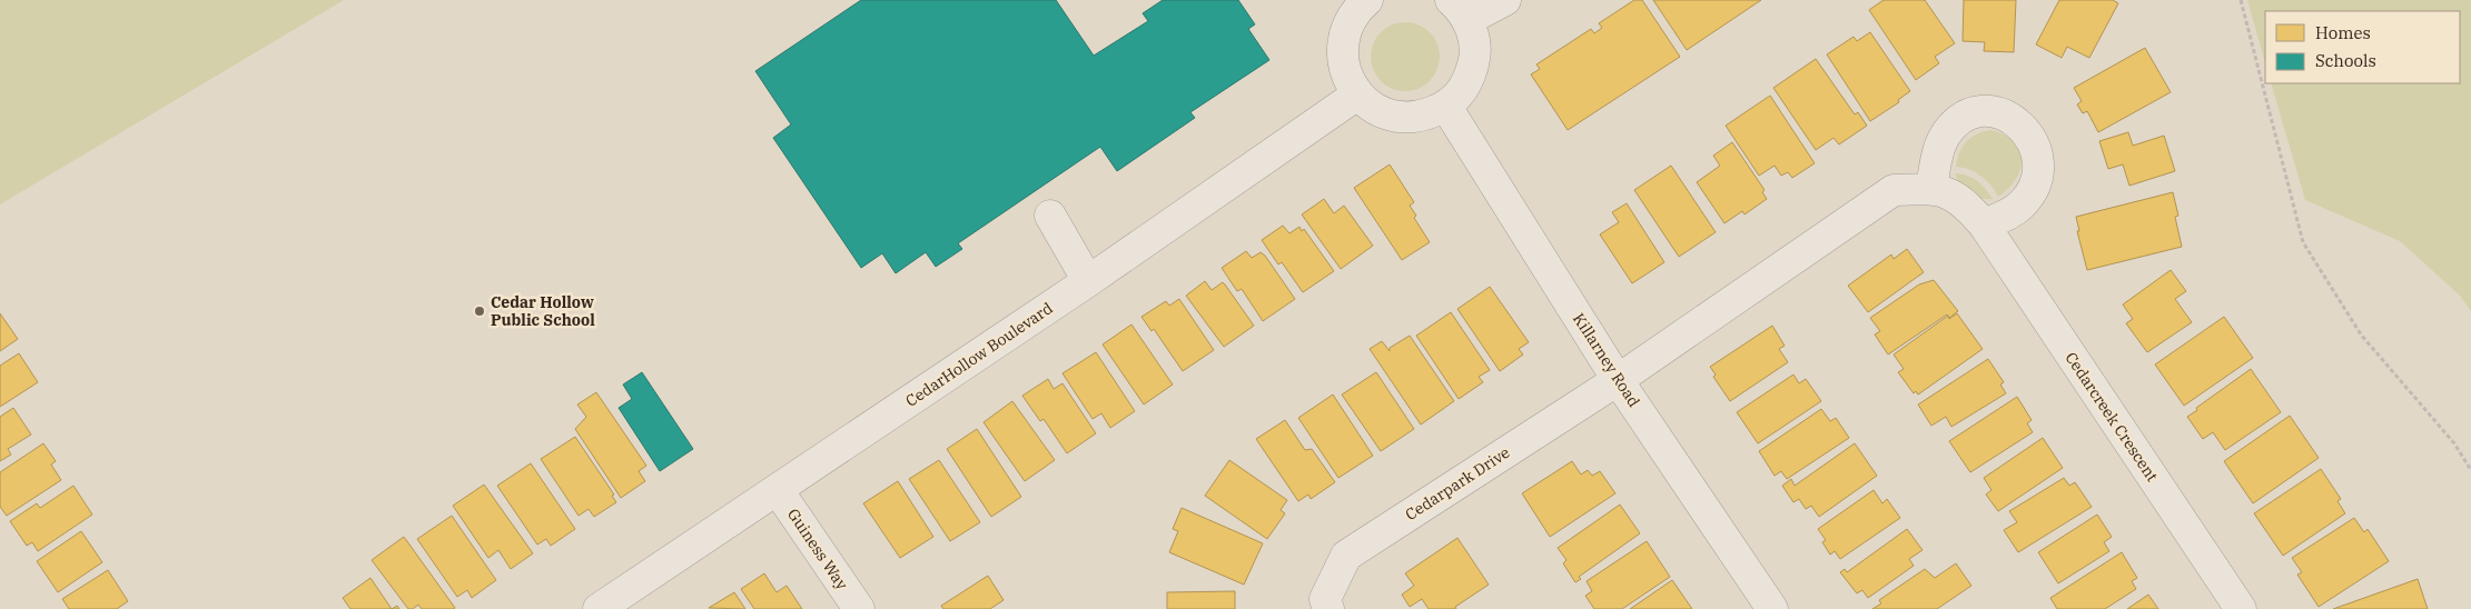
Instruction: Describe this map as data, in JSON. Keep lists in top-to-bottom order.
{
  "streets": {
    "street": [
      "CedarHollow Boulevard",
      "Killarney Road",
      "Cedarcreek Crescent",
      "Cedarpark Drive",
      "Guiness Way"
    ]
  },
  "crossings": [
    ["CedarHollow Boulevard", "Guiness Way"],
    ["Killarney Road", "Cedarcreek Crescent"],
    ["Killarney Road", "Cedarpark Drive"],
    ["Cedarcreek Crescent", "Cedarpark Drive"]
  ],
  "places": ["Cedar Hollow Public School"],
  "legend": ["Homes", "Schools"]
}
